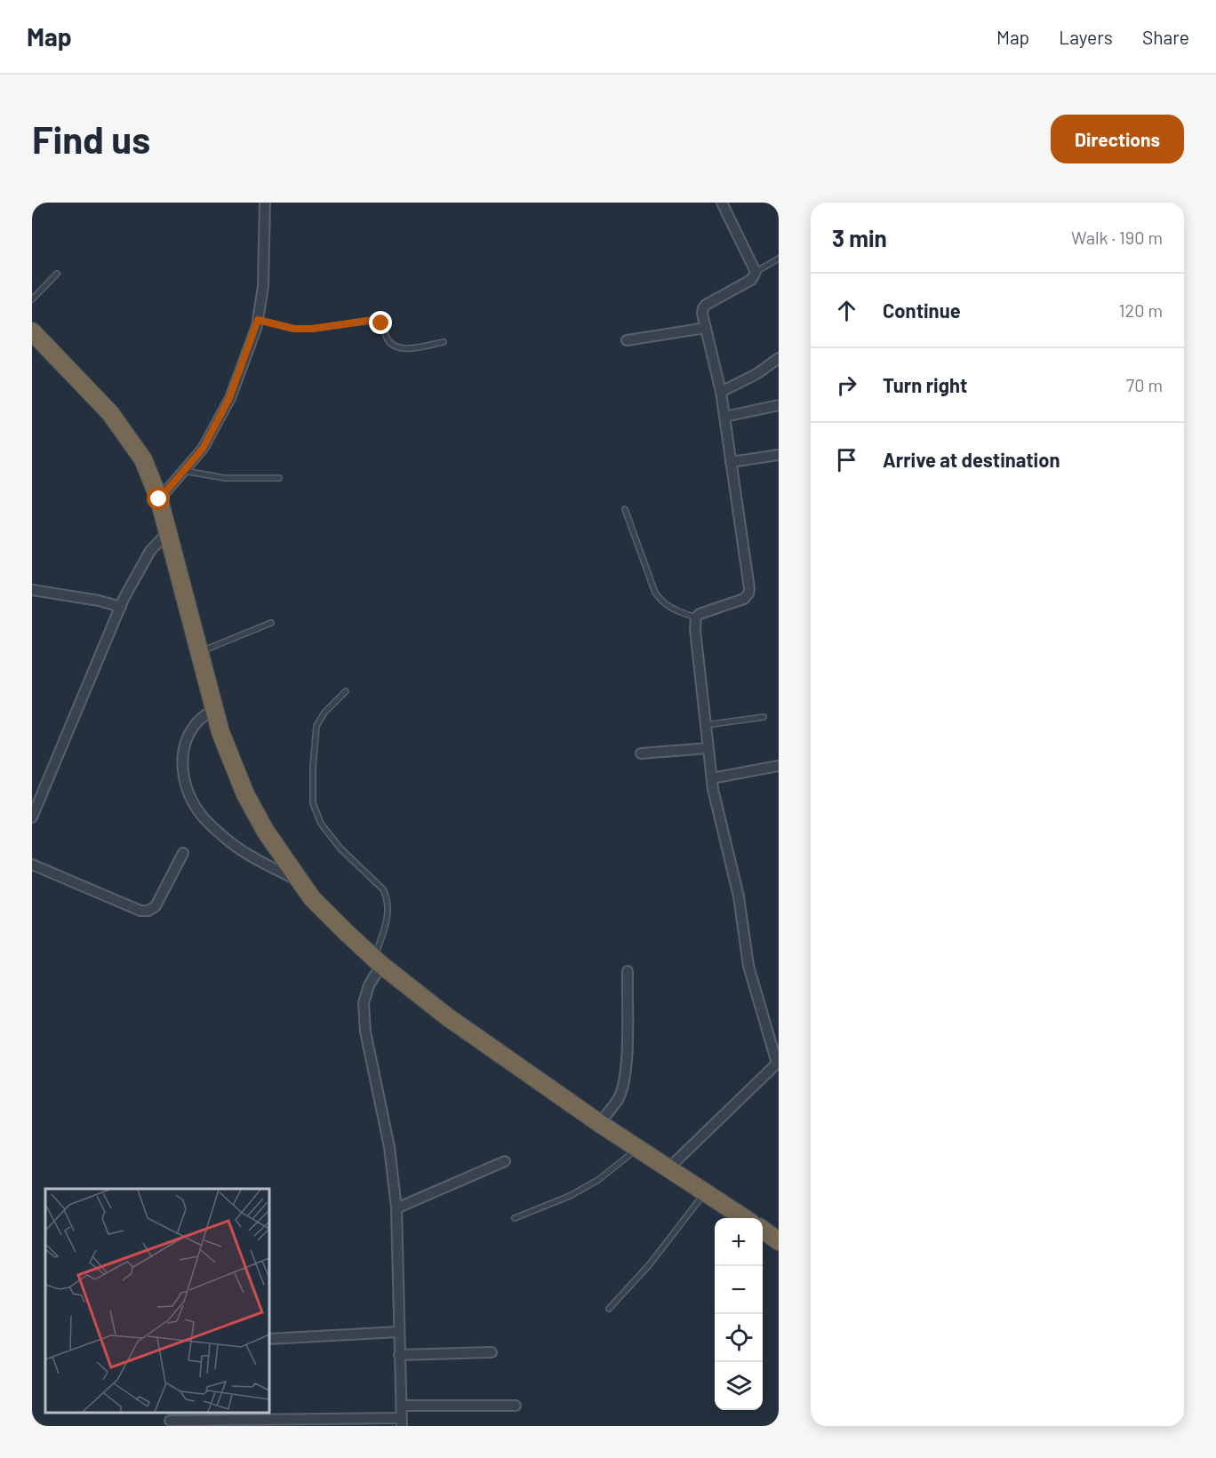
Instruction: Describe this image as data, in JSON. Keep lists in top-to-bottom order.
{
  "page": {
    "header": "Map",
    "nav": ["Map", "Layers", "Share"],
    "buttons": "Directions",
    "title": "Find us",
    "heading": ["3 min", "Walk · 190 m"],
    "list": [
      ["Continue", "120 m"],
      ["Turn right", "70 m"],
      "Arrive at destination"
    ],
    "map_buttons": ["+", "−"]
  }
}
